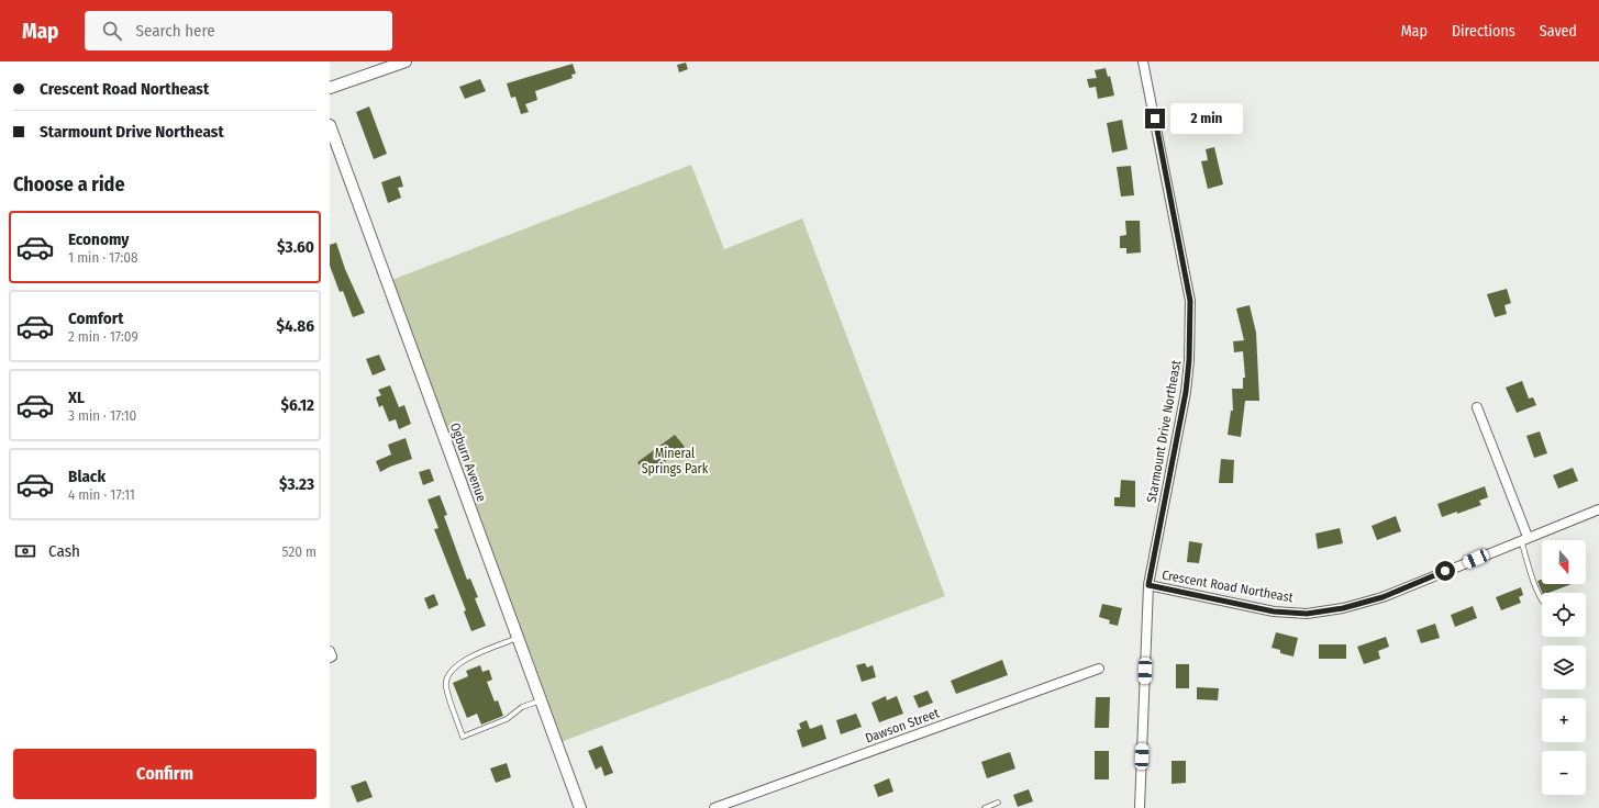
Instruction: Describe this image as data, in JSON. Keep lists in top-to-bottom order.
{
  "streets": {
    "street": [
      "Starmount Drive Northeast",
      "Ogburn Avenue",
      "Crescent Road Northeast",
      "Dawson Street"
    ]
  },
  "crossings": [
    ["Starmount Drive Northeast", "Crescent Road Northeast"]
  ],
  "parks": ["Mineral Springs Park"],
  "north": "bottom",
  "page": {
    "header": "Map",
    "search": "Search here",
    "nav": ["Map", "Directions", "Saved"],
    "banner": ["Crescent Road Northeast", "Starmount Drive Northeast"],
    "bubble": "2 min",
    "heading": "Choose a ride",
    "list": [
      {
        "name": "Economy",
        "note": "1 min · 17:08",
        "value": "$3.60"
      },
      {
        "name": "Comfort",
        "note": "2 min · 17:09",
        "value": "$4.86"
      },
      {
        "name": "XL",
        "note": "3 min · 17:10",
        "value": "$6.12"
      },
      {
        "name": "Black",
        "note": "4 min · 17:11",
        "value": "$3.23"
      }
    ],
    "pay": ["Cash", "520 m"],
    "map_buttons": ["+", "−"],
    "buttons": "Confirm"
  }
}
